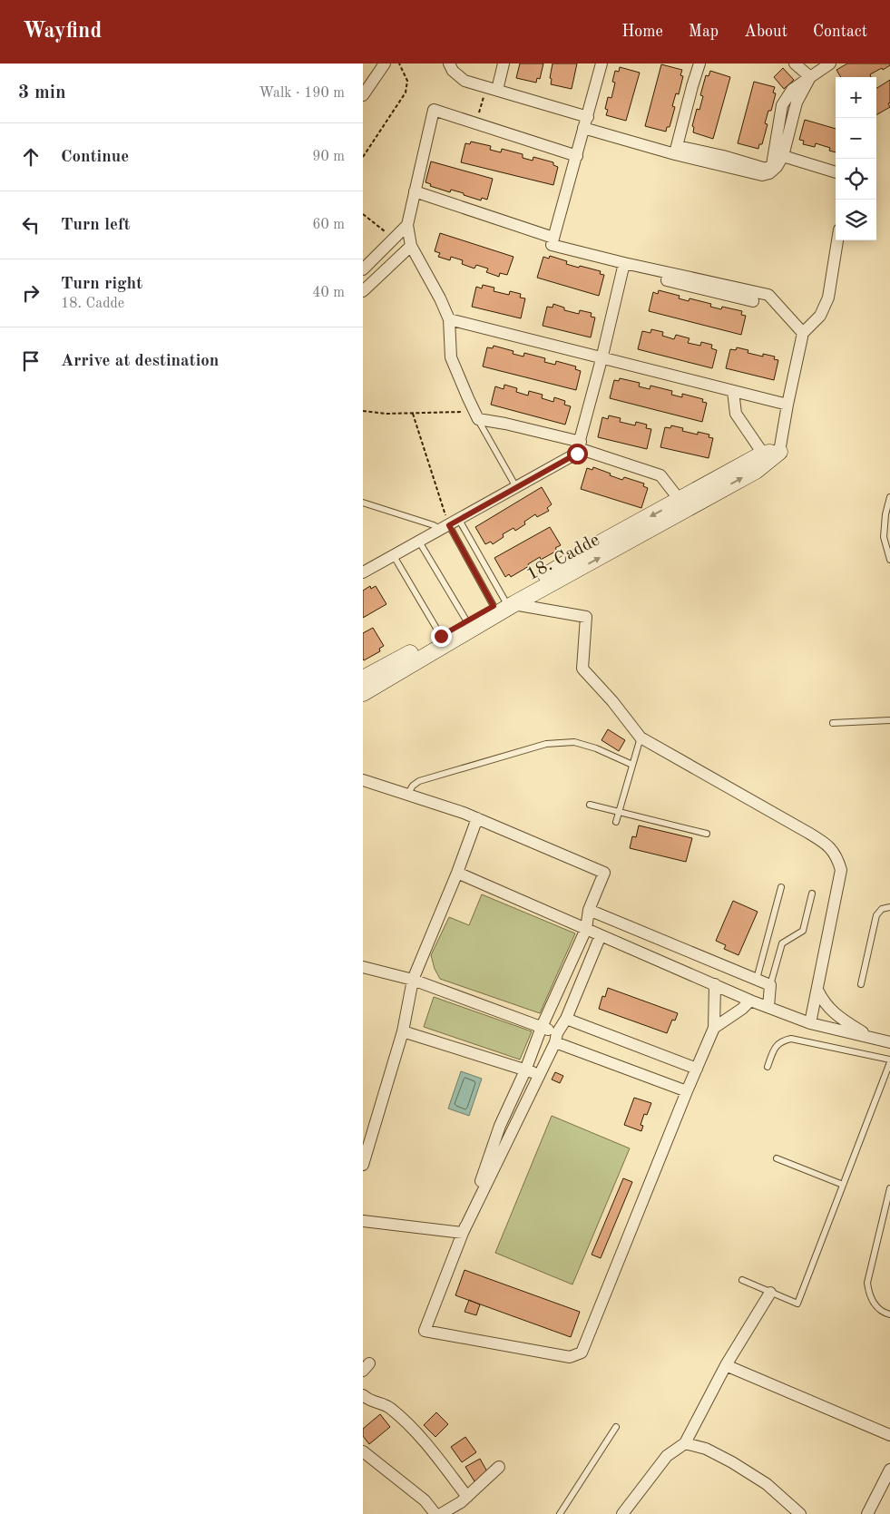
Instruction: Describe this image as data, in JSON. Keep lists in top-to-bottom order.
{
  "streets": {
    "street": ["18. Cadde"]
  },
  "page": {
    "header": "Wayfind",
    "nav": [
      "Home",
      "Map",
      "About",
      "Contact"
    ],
    "heading": ["3 min", "Walk · 190 m"],
    "map_buttons": ["+", "−"],
    "list": [
      ["Continue", "90 m"],
      ["Turn left", "60 m"],
      ["Turn right", "18. Cadde", "40 m"],
      "Arrive at destination"
    ]
  }
}
